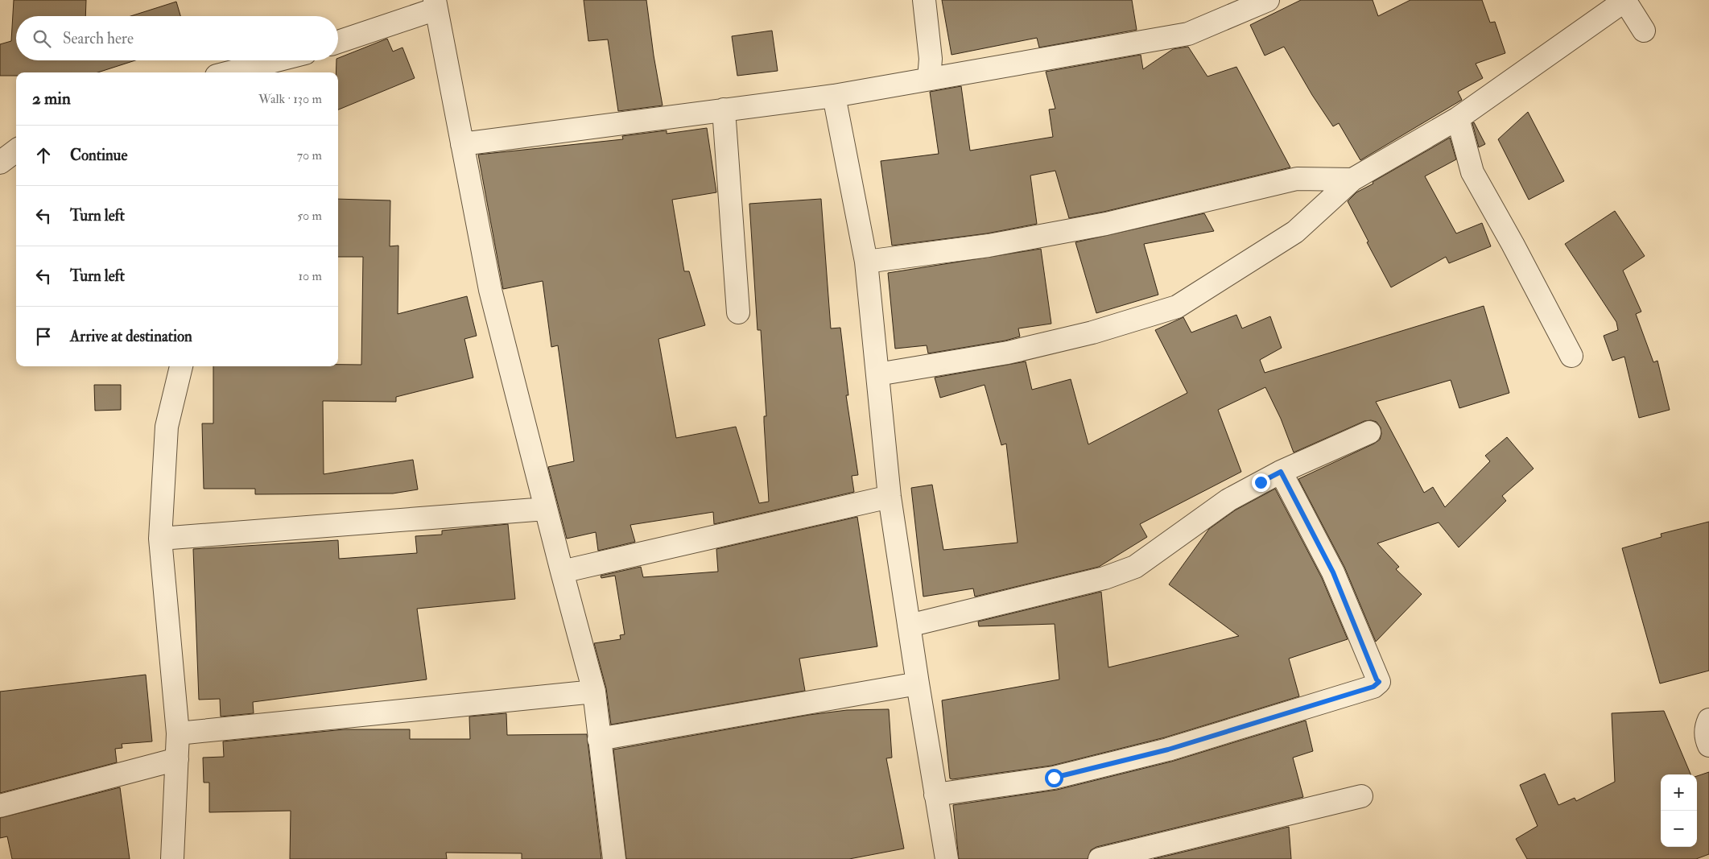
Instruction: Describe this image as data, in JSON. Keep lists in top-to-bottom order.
{
  "page": {
    "search": "Search here",
    "heading": ["2 min", "Walk · 130 m"],
    "list": [
      ["Continue", "70 m"],
      ["Turn left", "50 m"],
      ["Turn left", "10 m"],
      "Arrive at destination"
    ],
    "map_buttons": ["+", "−"]
  }
}
